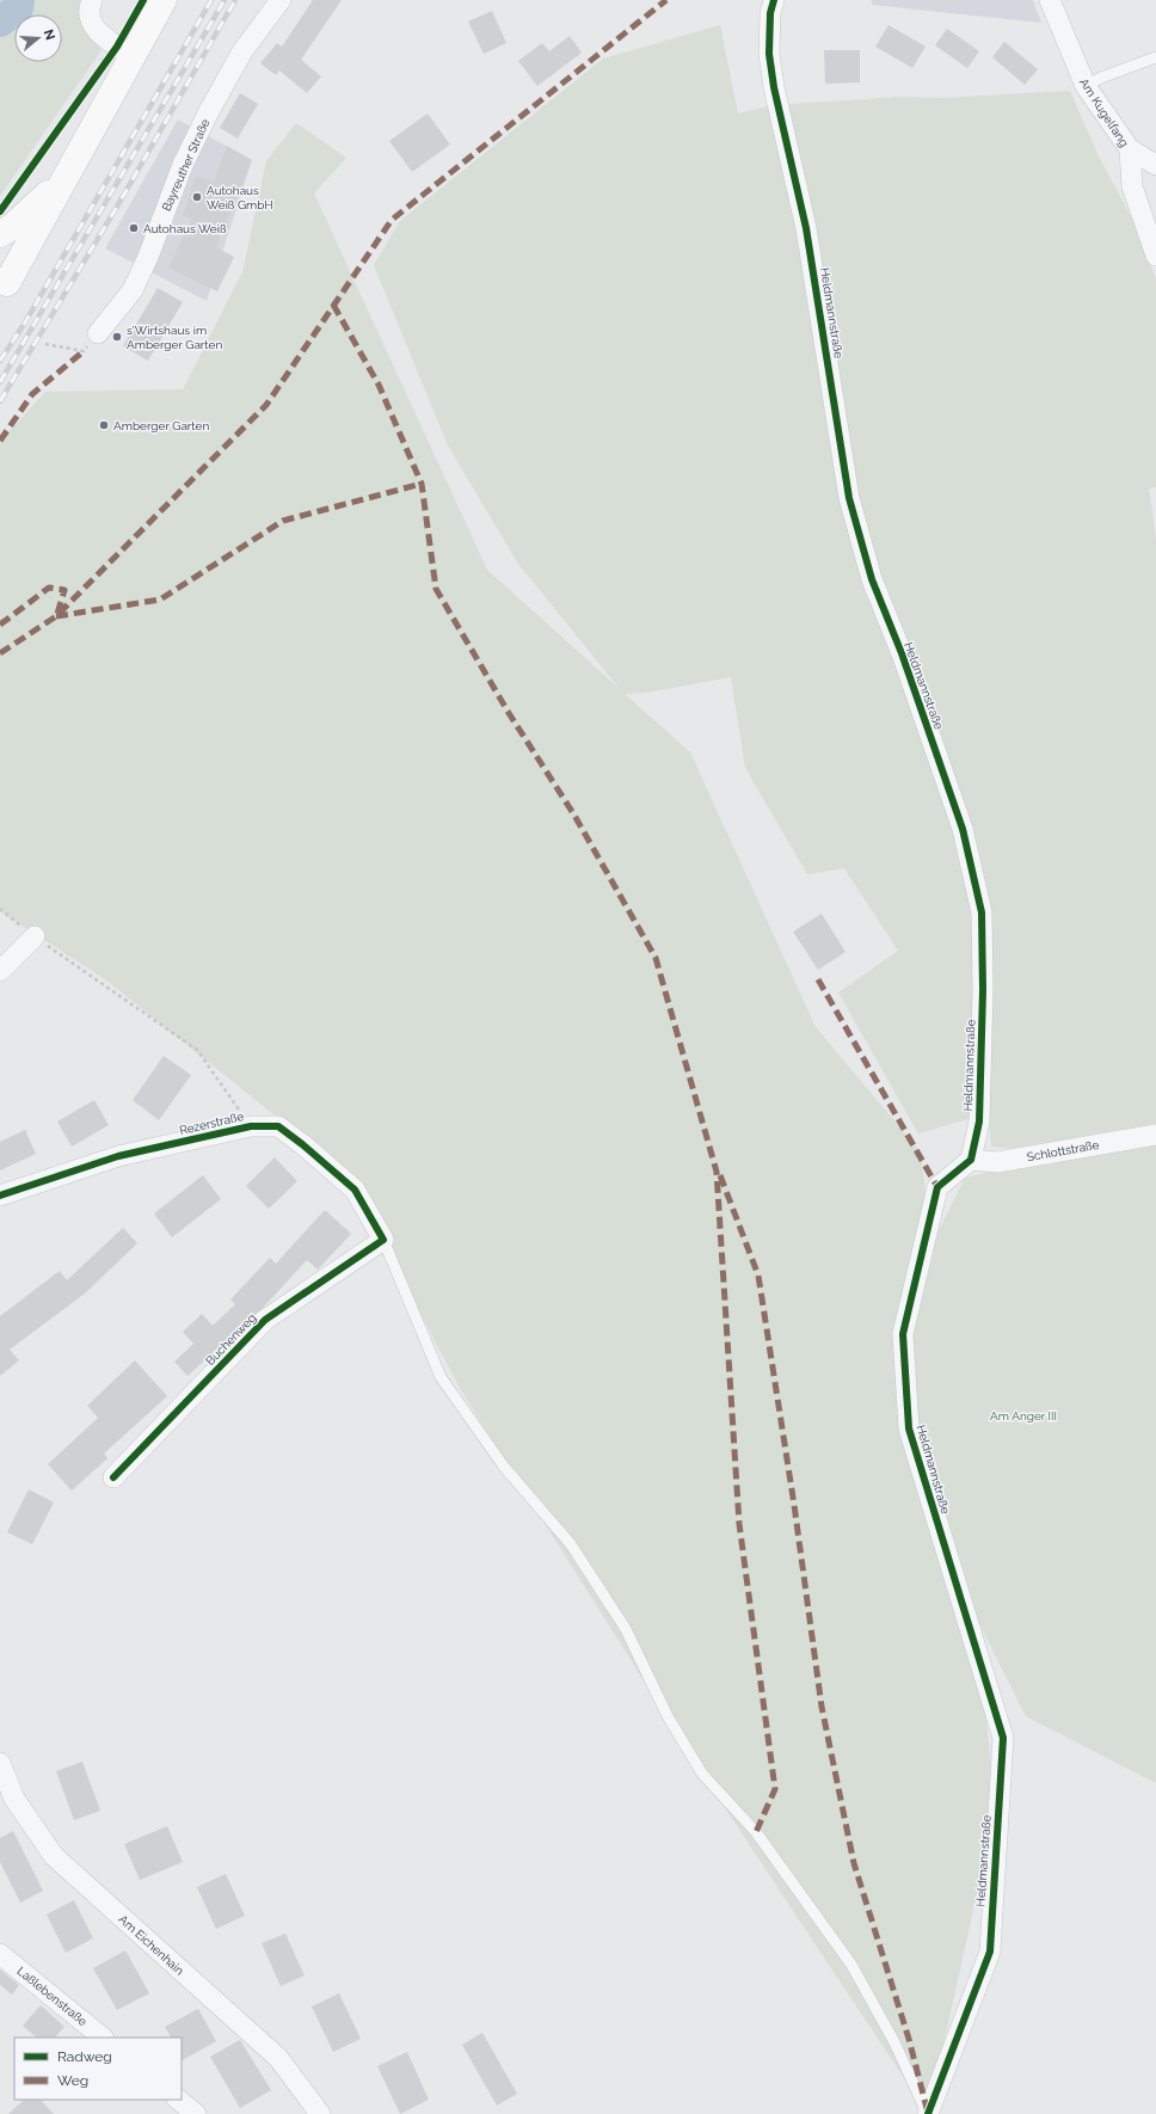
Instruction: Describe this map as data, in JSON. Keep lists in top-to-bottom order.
{
  "streets": {
    "street": [
      "Am Kugelfang",
      "Bayreuther Straße",
      "Heldmannstraße",
      "Rezerstraße",
      "Schlottstraße",
      "Buchenweg",
      "Am Eichenhain",
      "Laßlebenstraße"
    ]
  },
  "crossings": [
    ["Heldmannstraße", "Schlottstraße"],
    ["Rezerstraße", "Buchenweg"]
  ],
  "parks": ["Am Anger III"],
  "places": [
    "Autohaus Weiß GmbH",
    "Autohaus Weiß",
    "s'Wirtshaus im Amberger Garten",
    "Amberger Garten"
  ],
  "legend": ["Radweg", "Weg"],
  "north": "right"
}
